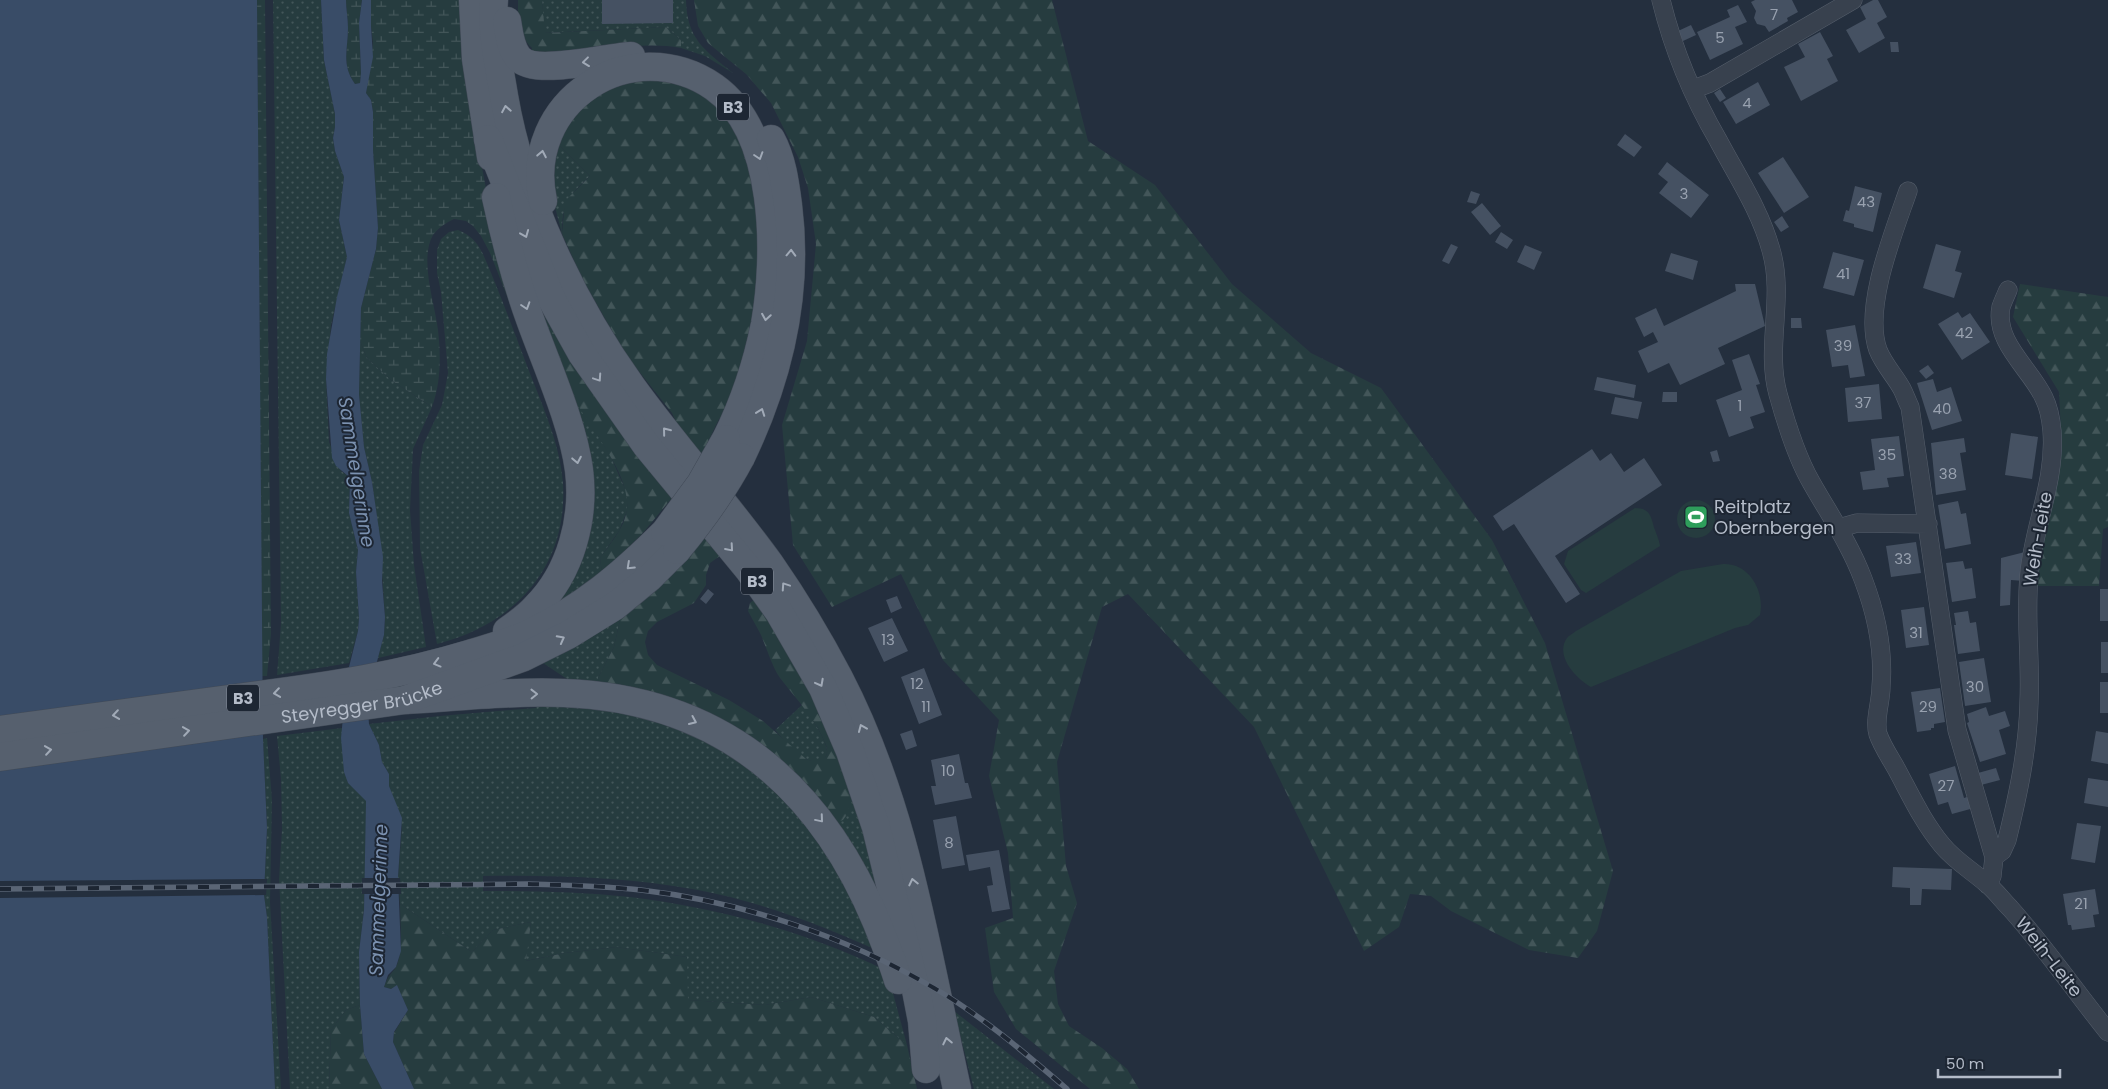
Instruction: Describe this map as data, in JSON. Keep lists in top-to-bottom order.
{
  "streets": {
    "main road": ["B3", "Steyregger Brücke"],
    "street": ["Weih-Leite"]
  },
  "crossings": [
    ["B3", "Steyregger Brücke"]
  ],
  "water": ["Sammelgerinne"],
  "places": {
    "sports": ["Reitplatz Obernbergen"]
  },
  "house_numbers": [
    "7",
    "5",
    "4",
    "3",
    "43",
    "41",
    "42",
    "39",
    "37",
    "1",
    "40",
    "35",
    "38",
    "33",
    "31",
    "13",
    "12",
    "30",
    "11",
    "29",
    "10",
    "27",
    "8",
    "21"
  ],
  "scale_bar": "50 m"
}
